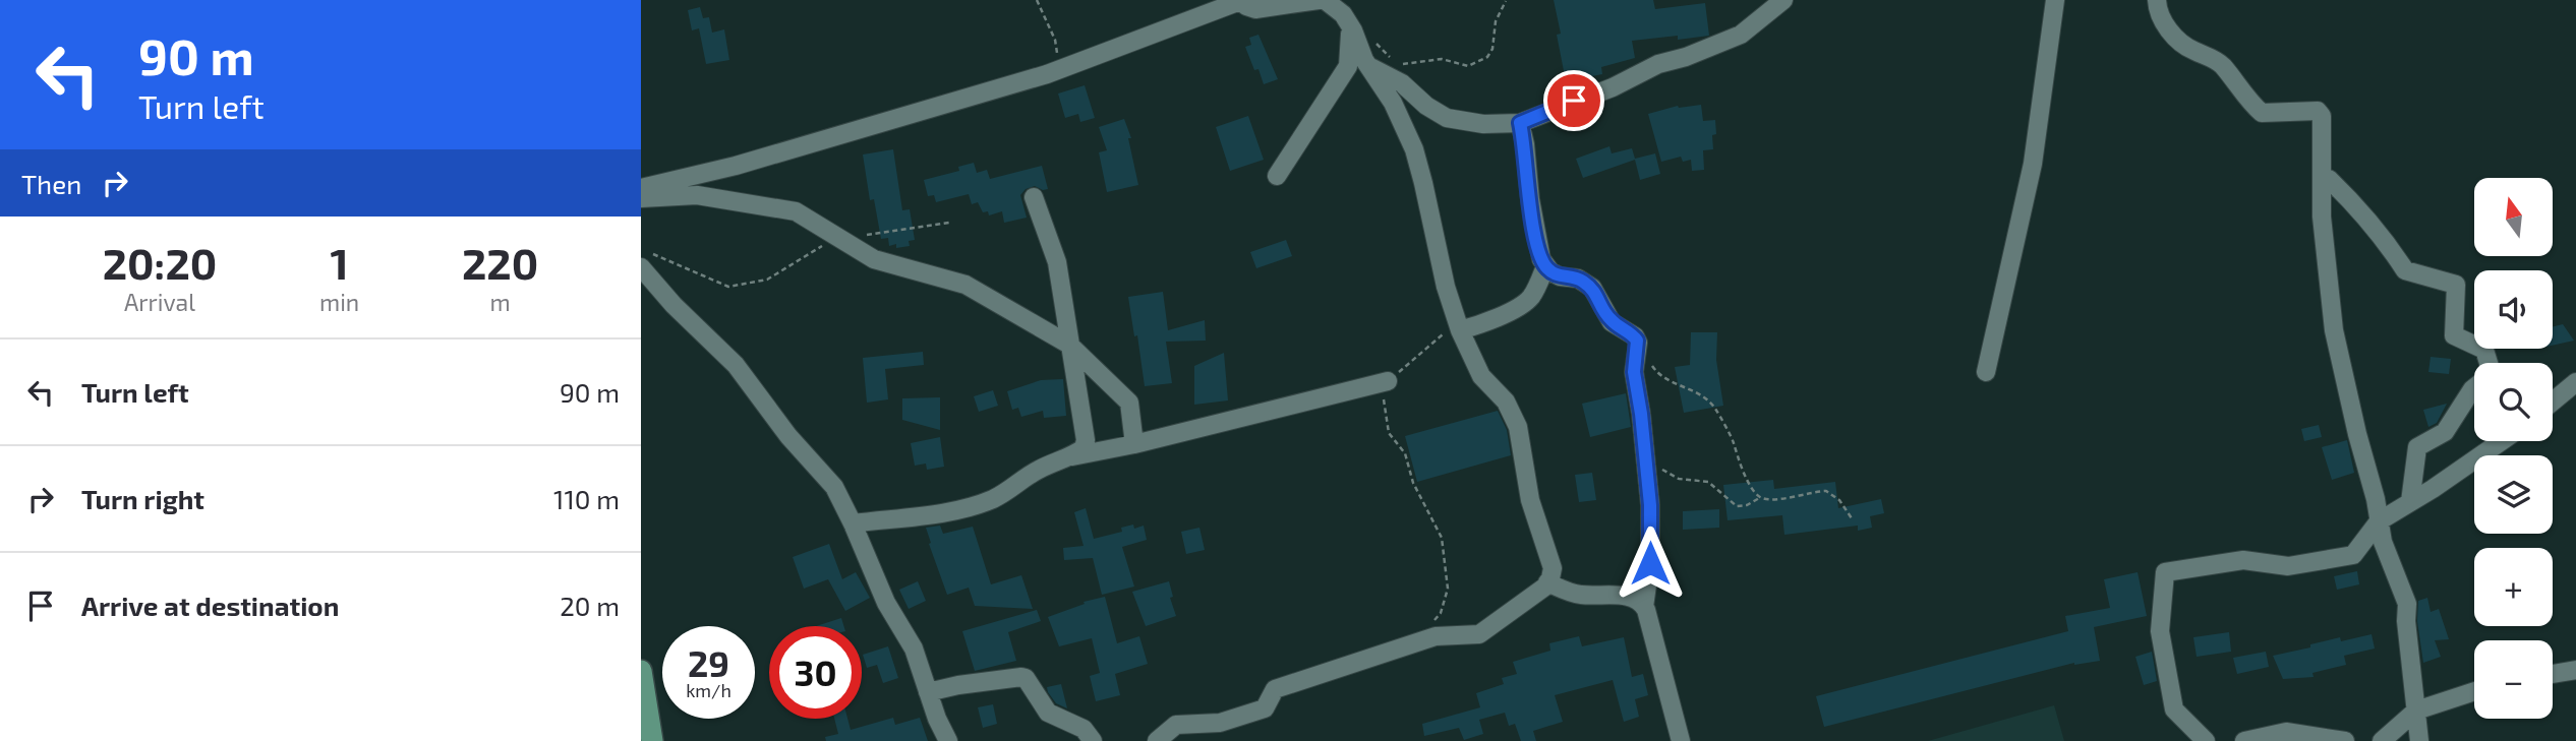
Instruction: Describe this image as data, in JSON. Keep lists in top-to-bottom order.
{
  "north": "top",
  "page": {
    "turn": ["90 m", "Turn left"],
    "then": "Then",
    "map_buttons": ["+", "−"],
    "eta": [
      "20:20",
      "Arrival",
      "1",
      "min",
      "220",
      "m"
    ],
    "list": [
      {
        "name": "Turn left",
        "value": "90 m"
      },
      {
        "name": "Turn right",
        "value": "110 m"
      },
      {
        "name": "Arrive at destination",
        "value": "20 m"
      }
    ],
    "speed": "29 km/h",
    "limit": "30"
  }
}
